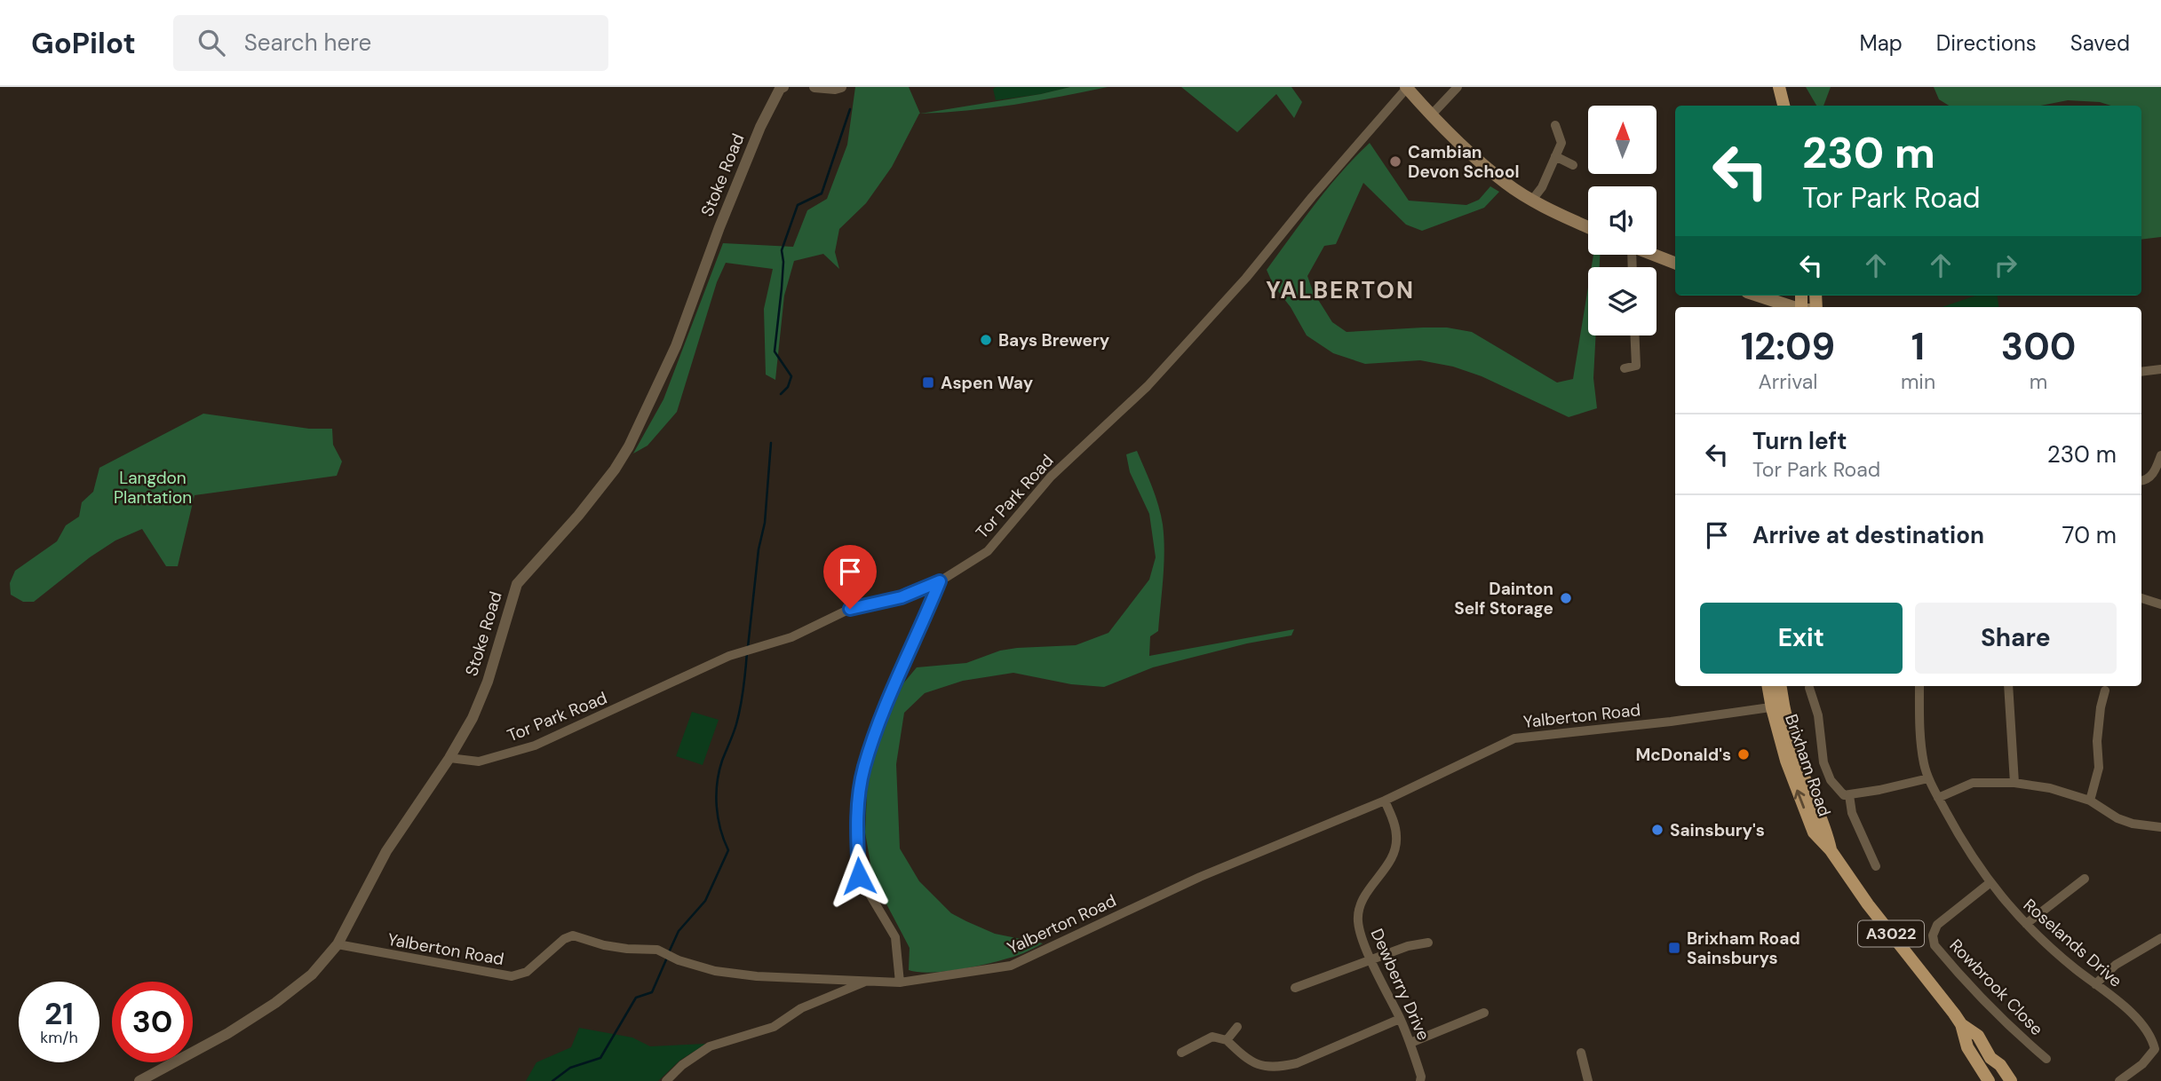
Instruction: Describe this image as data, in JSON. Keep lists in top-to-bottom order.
{
  "streets": {
    "main road": ["Brixham Road", "A3022"],
    "street": [
      "Stoke Road",
      "Tor Park Road",
      "Yalberton Road",
      "Roselands Drive",
      "Dewberry Drive",
      "Rowbrook Close"
    ]
  },
  "crossings": [
    ["Stoke Road", "Tor Park Road"],
    ["Stoke Road", "Yalberton Road"],
    ["Yalberton Road", "Brixham Road"],
    ["Yalberton Road", "Dewberry Drive"],
    ["Roselands Drive", "Rowbrook Close"]
  ],
  "districts": ["YALBERTON"],
  "parks": ["Langdon Plantation"],
  "places": {
    "other": [
      "Cambian Devon School",
      "Bays Brewery",
      "Dainton Self Storage",
      "McDonald's",
      "Sainsbury's"
    ],
    "transit": ["Aspen Way", "Brixham Road Sainsburys"]
  },
  "north": "top",
  "page": {
    "header": "GoPilot",
    "search": "Search here",
    "nav": ["Map", "Directions", "Saved"],
    "turn": ["230 m", "Tor Park Road"],
    "eta": [
      "12:09",
      "Arrival",
      "1",
      "min",
      "300",
      "m"
    ],
    "list": [
      {
        "name": "Turn left",
        "note": "Tor Park Road",
        "value": "230 m"
      },
      {
        "name": "Arrive at destination",
        "value": "70 m"
      }
    ],
    "buttons": ["Exit", "Share"],
    "speed": "21 km/h",
    "limit": "30"
  }
}
